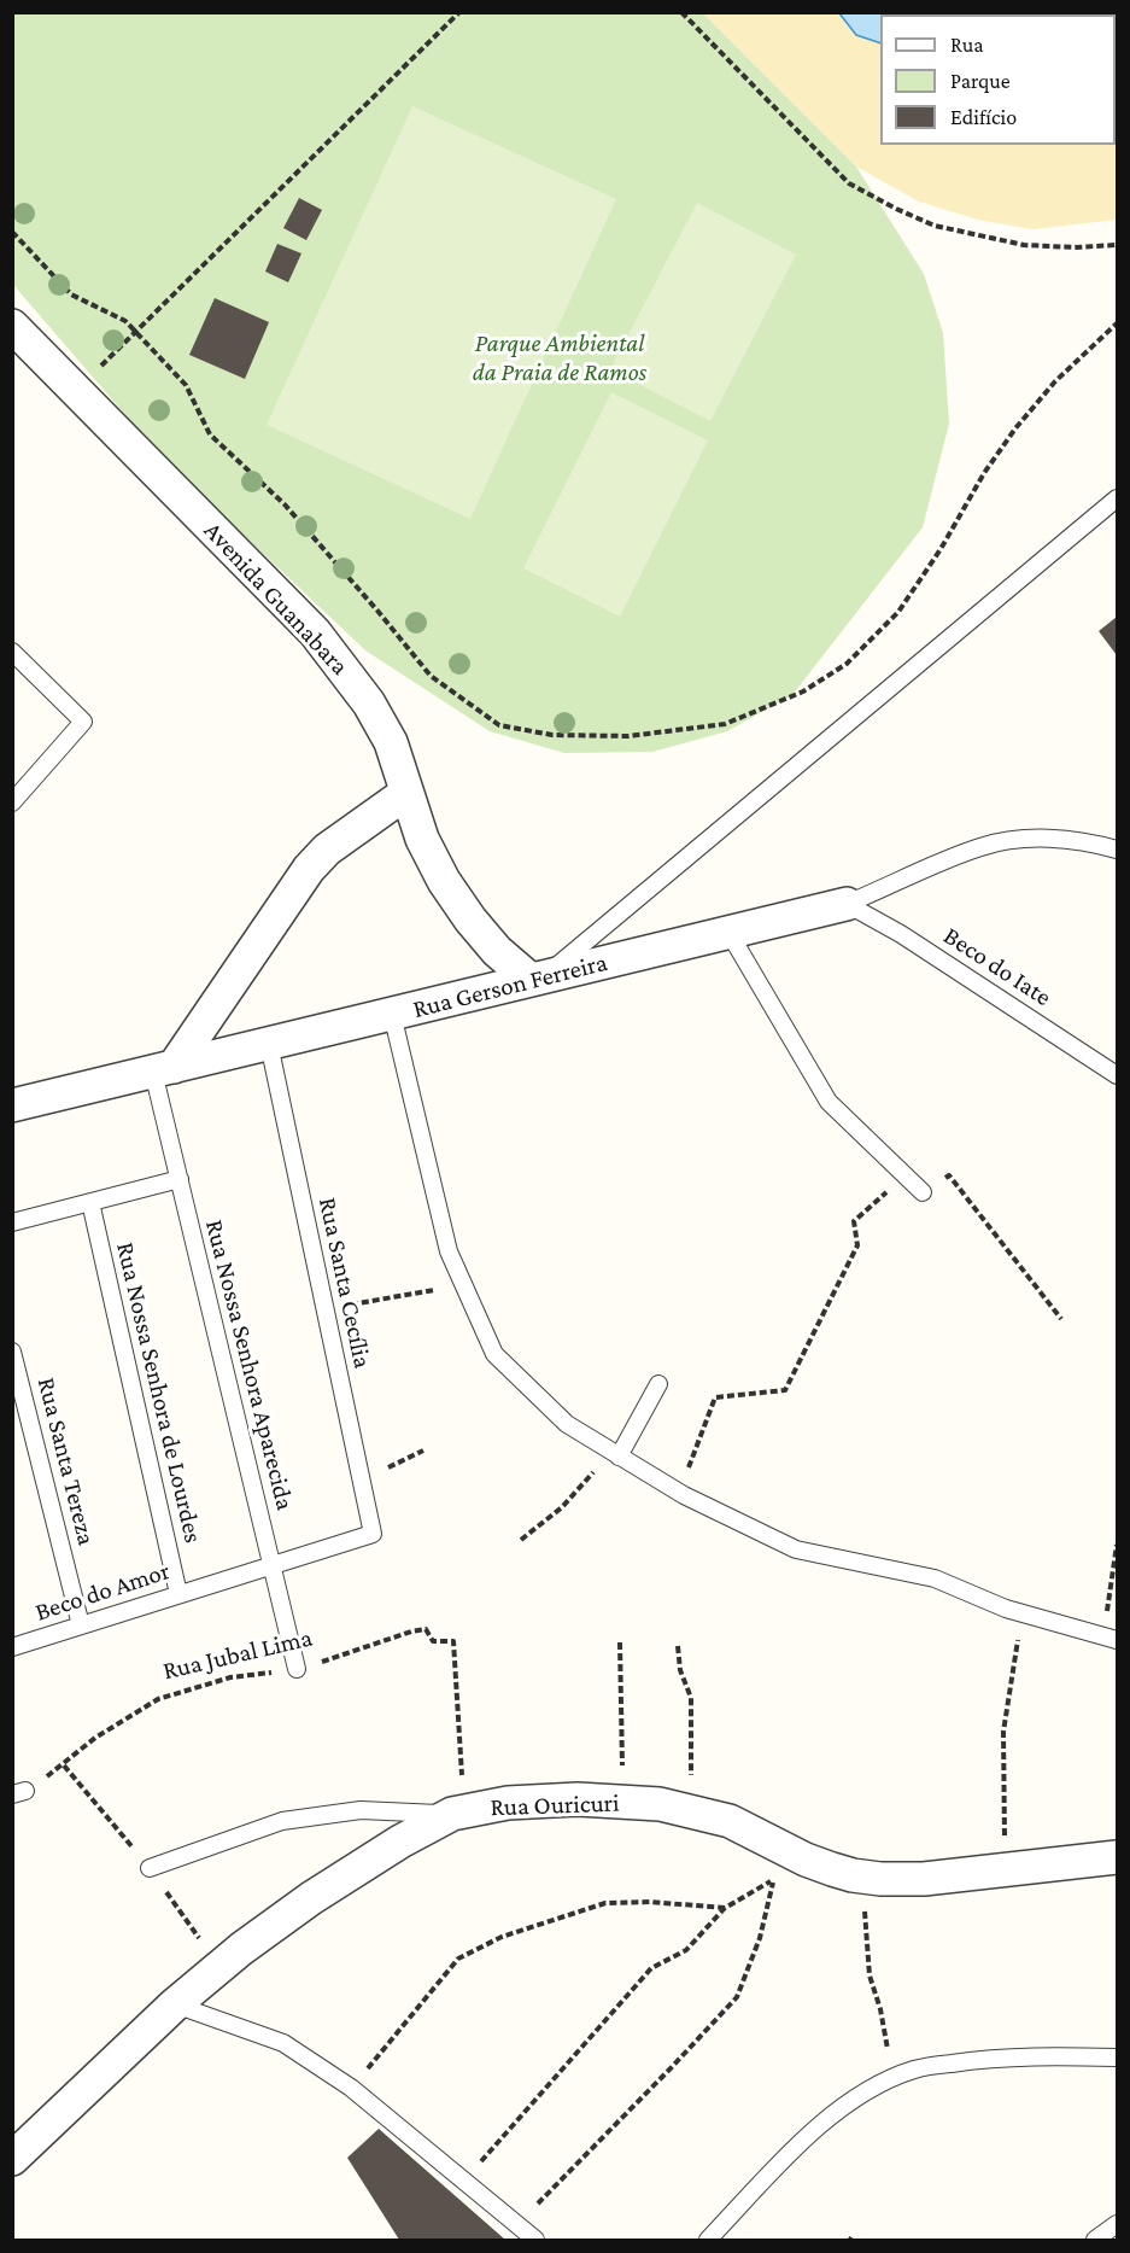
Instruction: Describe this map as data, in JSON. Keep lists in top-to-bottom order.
{
  "streets": {
    "street": ["Avenida Guanabara", "Rua Gerson Ferreira", "Rua Ouricuri"],
    "lane": [
      "Beco do Iate",
      "Rua Santa Cecília",
      "Rua Nossa Senhora Aparecida",
      "Rua Nossa Senhora de Lourdes",
      "Rua Santa Tereza",
      "Beco do Amor"
    ],
    "path": ["Rua Jubal Lima"]
  },
  "crossings": [
    ["Avenida Guanabara", "Rua Gerson Ferreira"],
    ["Beco do Iate", "Rua Gerson Ferreira"],
    ["Rua Gerson Ferreira", "Rua Santa Cecília"],
    ["Rua Gerson Ferreira", "Rua Nossa Senhora Aparecida"],
    ["Rua Santa Cecília", "Beco do Amor"],
    ["Rua Nossa Senhora Aparecida", "Beco do Amor"],
    ["Rua Nossa Senhora Aparecida", "Rua Jubal Lima"],
    ["Rua Nossa Senhora de Lourdes", "Beco do Amor"],
    ["Rua Santa Tereza", "Beco do Amor"],
    ["Rua Jubal Lima", "Rua Ouricuri"]
  ],
  "parks": ["Parque Ambiental da Praia de Ramos"],
  "legend": ["Rua", "Parque", "Edifício"]
}
